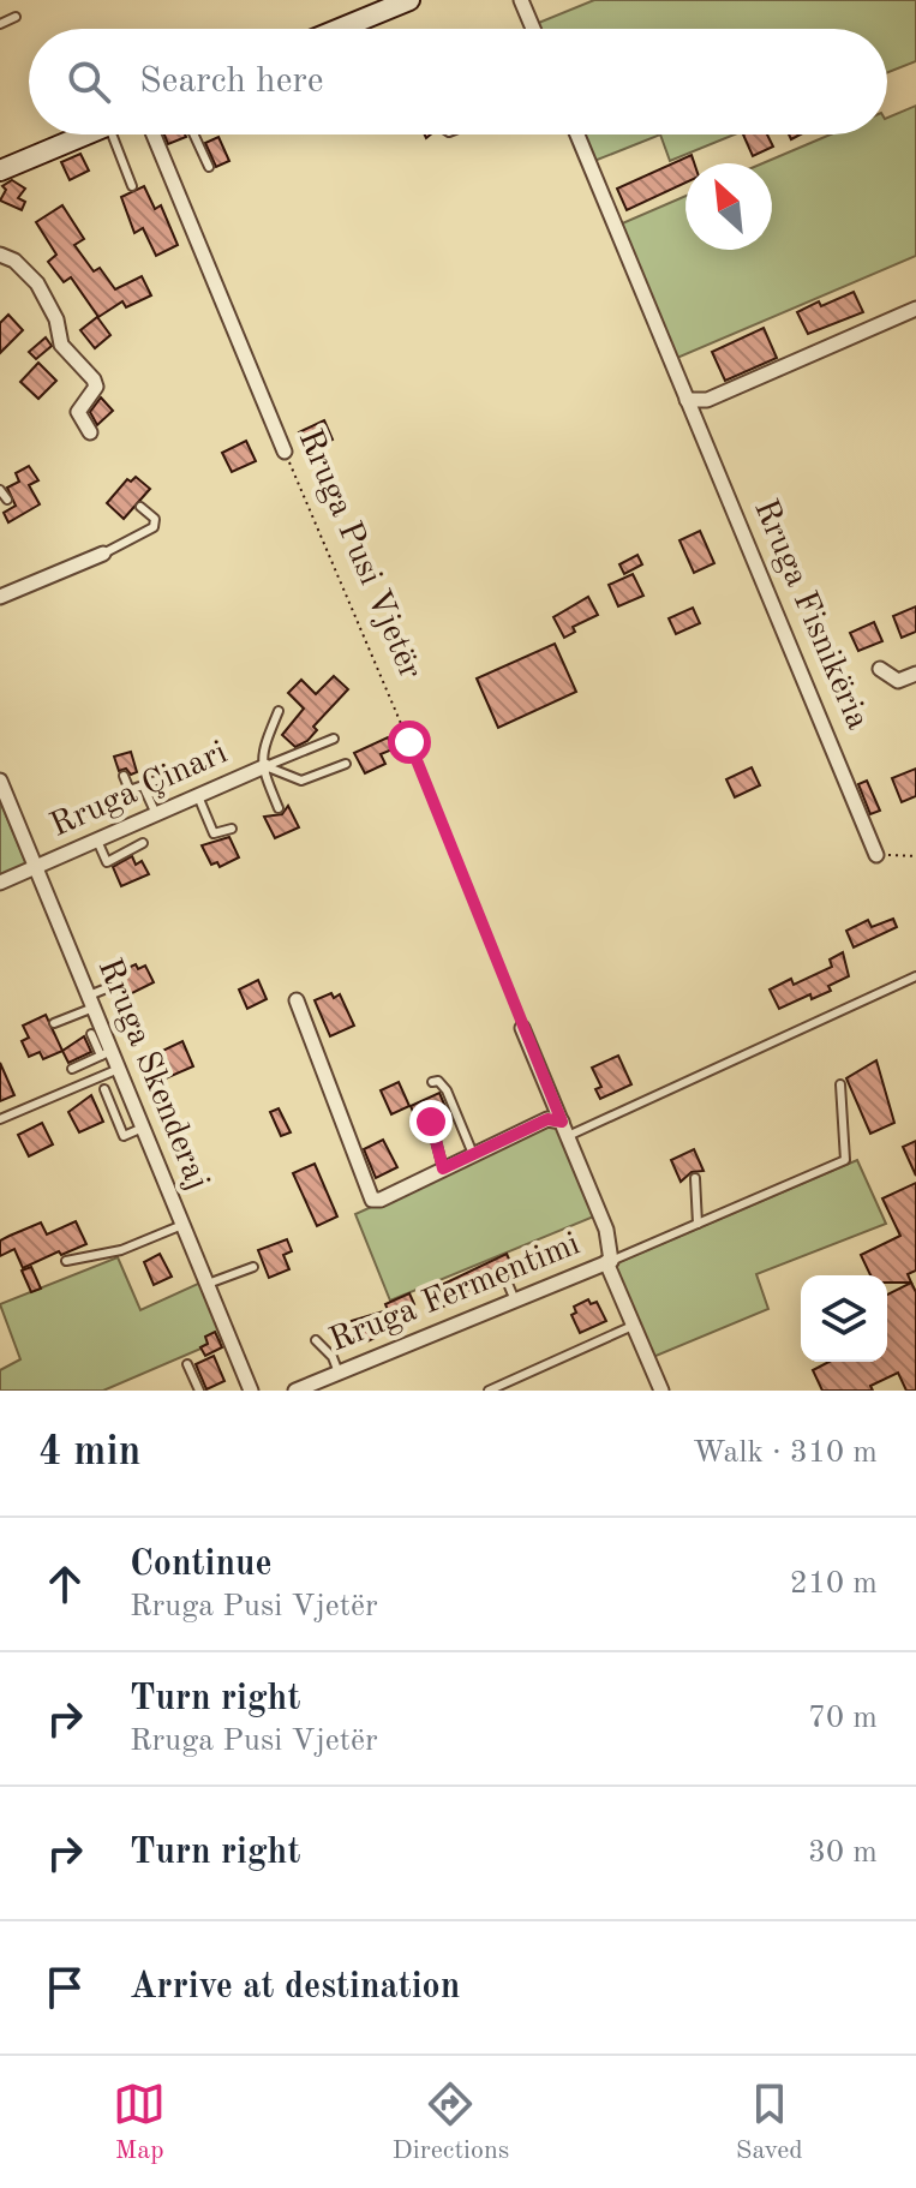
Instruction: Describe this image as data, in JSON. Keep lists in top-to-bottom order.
{
  "streets": {
    "street": [
      "Rruga Pusi Vjetër",
      "Rruga Fisnikëria",
      "Rruga Çinari",
      "Rruga Skenderaj",
      "Rruga Fermentimi"
    ]
  },
  "crossings": [
    ["Rruga Çinari", "Rruga Skenderaj"]
  ],
  "north": "top left",
  "page": {
    "search": "Search here",
    "heading": ["4 min", "Walk · 310 m"],
    "list": [
      ["Continue", "Rruga Pusi Vjetër", "210 m"],
      ["Turn right", "Rruga Pusi Vjetër", "70 m"],
      ["Turn right", "30 m"],
      "Arrive at destination"
    ],
    "nav": ["Map", "Directions", "Saved"]
  }
}
